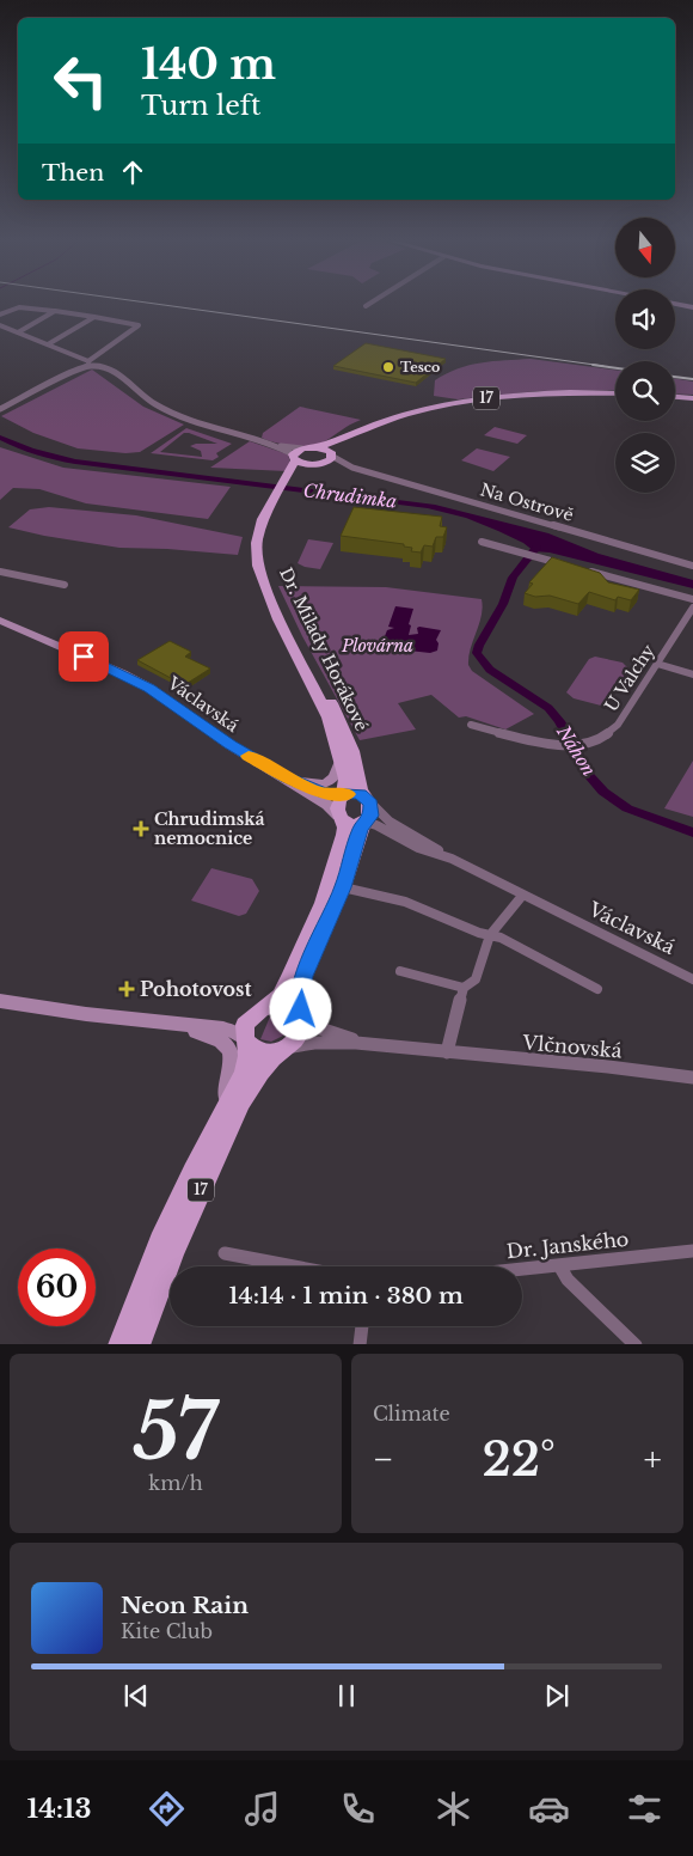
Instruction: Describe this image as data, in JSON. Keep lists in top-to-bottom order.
{
  "streets": {
    "main road": ["17", "Dr. Milady Horákové"],
    "street": [
      "Na Ostrově",
      "U Valchy",
      "Václavská",
      "Vlčnovská",
      "Dr. Janského"
    ]
  },
  "crossings": [
    ["17", "Na Ostrově"],
    ["17", "Dr. Milady Horákové"],
    ["17", "Vlčnovská"],
    ["Dr. Milady Horákové", "Václavská"]
  ],
  "water": ["Chrudimka", "Náhon"],
  "parks": ["Plovárna"],
  "places": {
    "other": ["Tesco"],
    "health": ["Chrudimská nemocnice", "Pohotovost"]
  },
  "north": "bottom",
  "page": {
    "turn": ["140 m", "Turn left"],
    "then": "Then",
    "limit": "60",
    "trip": "14:14 · 1 min · 380 m",
    "tile": [
      ["57", "km/h"],
      "Climate"
    ],
    "heat": ["−", "22°", "+"],
    "song": ["Neon Rain", "Kite Club"],
    "tabs": "14:13"
  }
}
